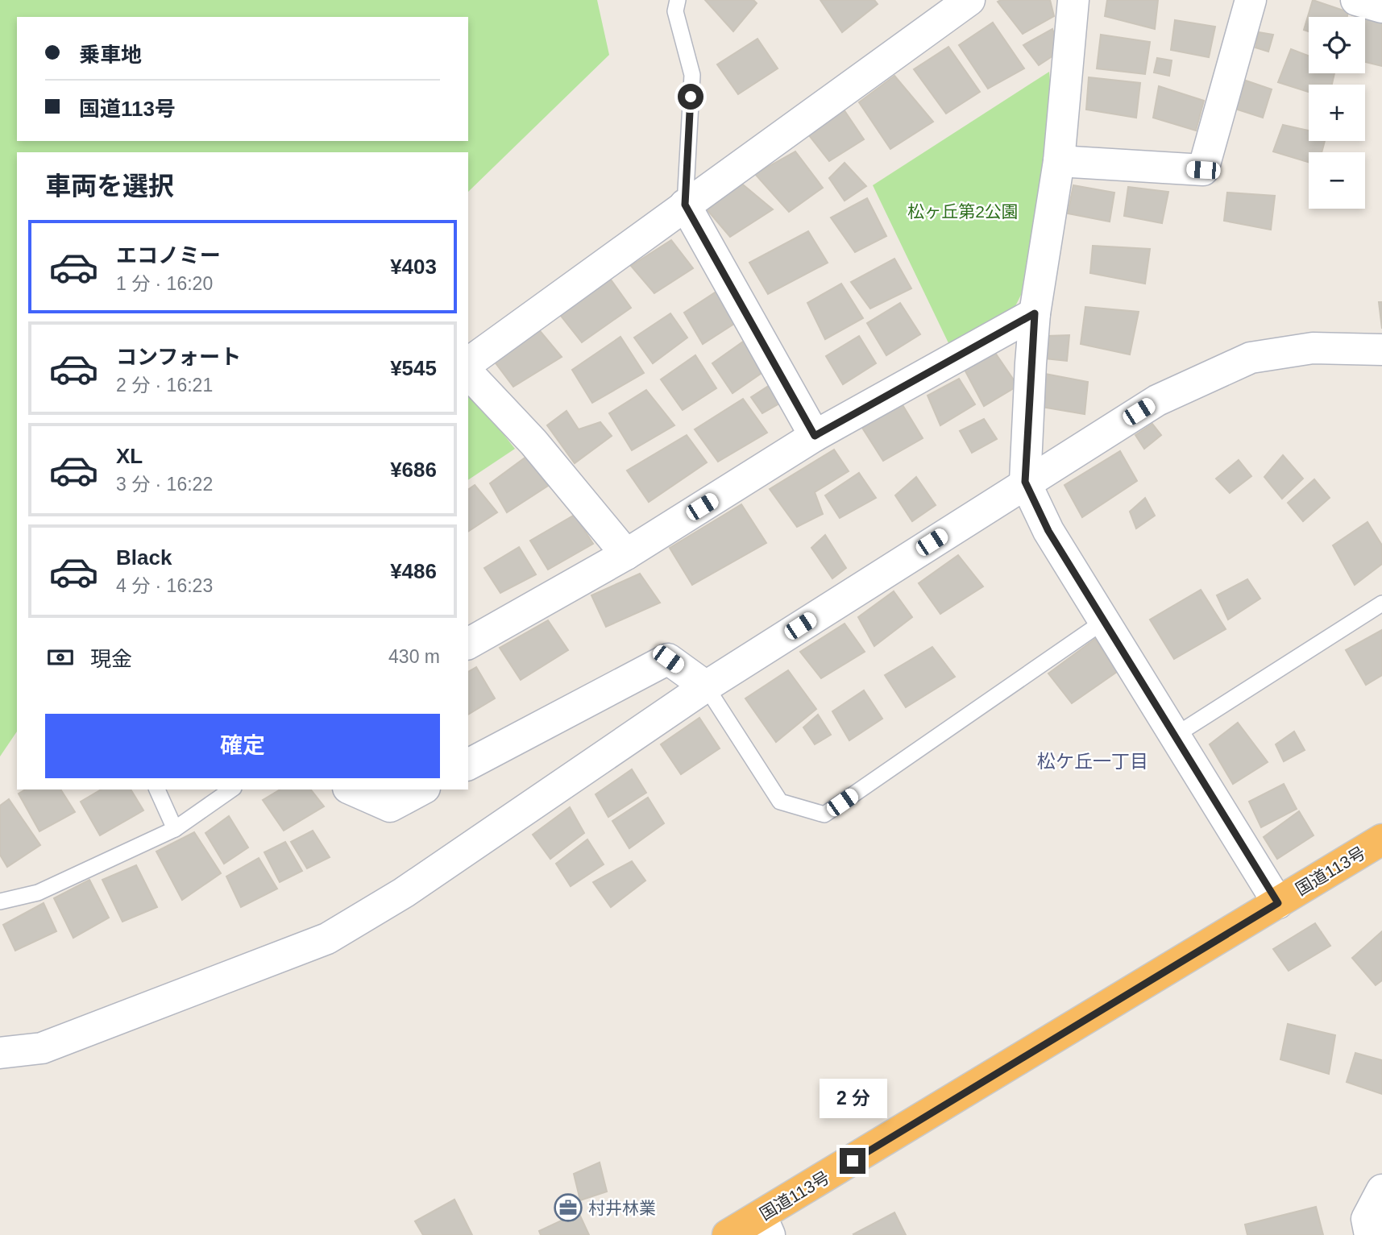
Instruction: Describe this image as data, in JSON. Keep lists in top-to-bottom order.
{
  "streets": {
    "highway": ["国道113号"]
  },
  "districts": ["松ケ丘一丁目"],
  "parks": ["松ヶ丘第2公園"],
  "places": {
    "office": ["村井林業"]
  },
  "page": {
    "map_buttons": ["+", "−"],
    "banner": ["乗車地", "国道113号"],
    "heading": "車両を選択",
    "list": [
      {
        "name": "エコノミー",
        "note": "1 分 · 16:20",
        "value": "¥403"
      },
      {
        "name": "コンフォート",
        "note": "2 分 · 16:21",
        "value": "¥545"
      },
      {
        "name": "XL",
        "note": "3 分 · 16:22",
        "value": "¥686"
      },
      {
        "name": "Black",
        "note": "4 分 · 16:23",
        "value": "¥486"
      }
    ],
    "pay": ["現金", "430 m"],
    "buttons": "確定",
    "bubble": "2 分"
  }
}
